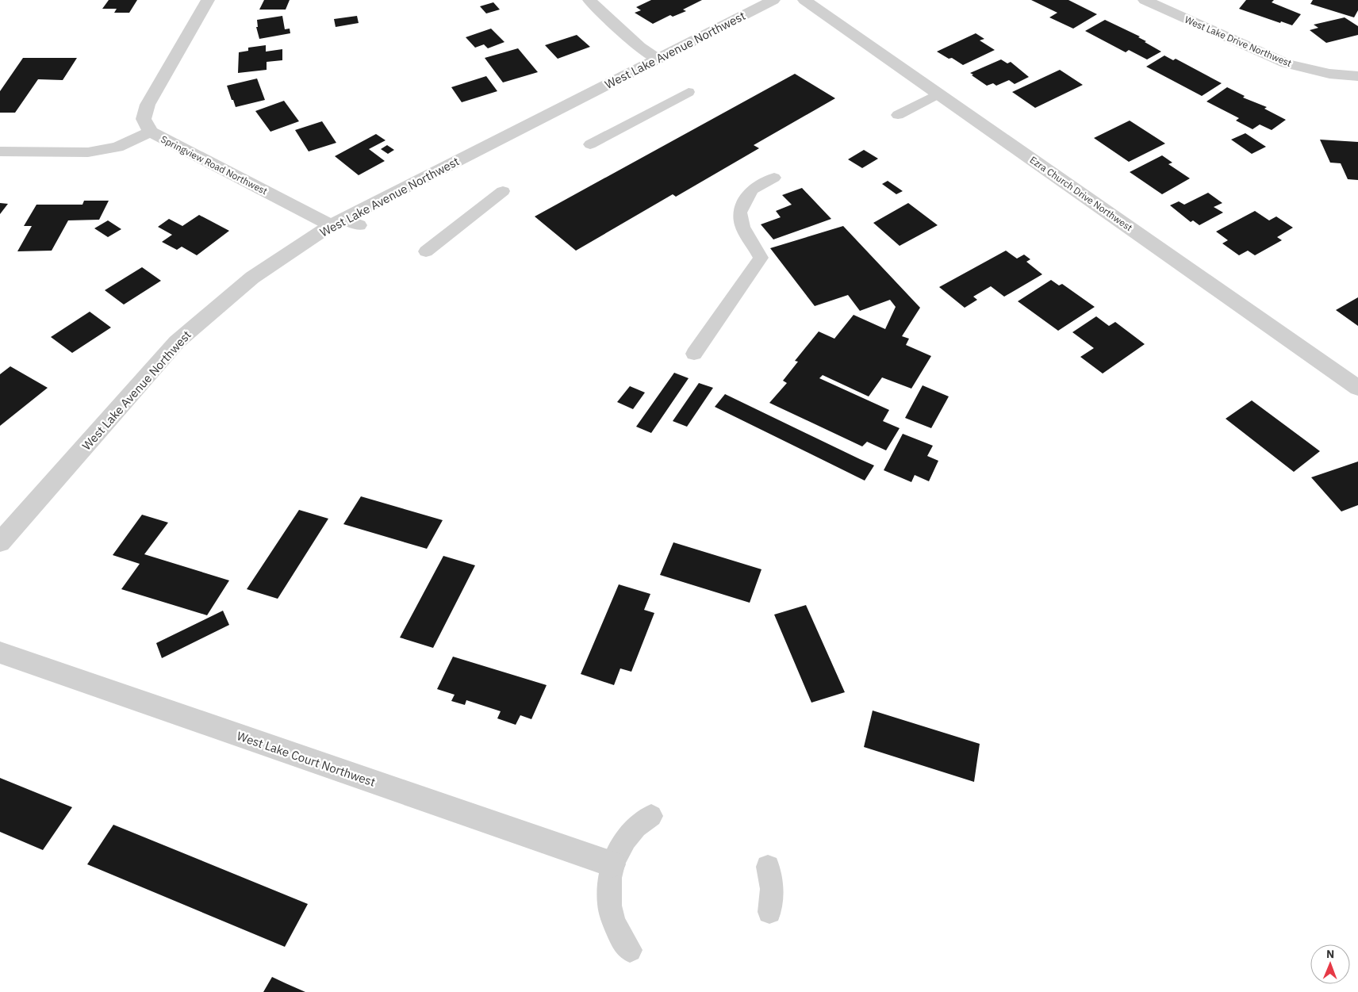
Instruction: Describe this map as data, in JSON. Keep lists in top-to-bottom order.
{
  "streets": {
    "street": [
      "West Lake Drive Northwest",
      "West Lake Avenue Northwest",
      "Springview Road Northwest",
      "Ezra Church Drive Northwest",
      "West Lake Court Northwest"
    ]
  },
  "crossings": [
    ["West Lake Avenue Northwest", "Springview Road Northwest"]
  ],
  "north": "top"
}
